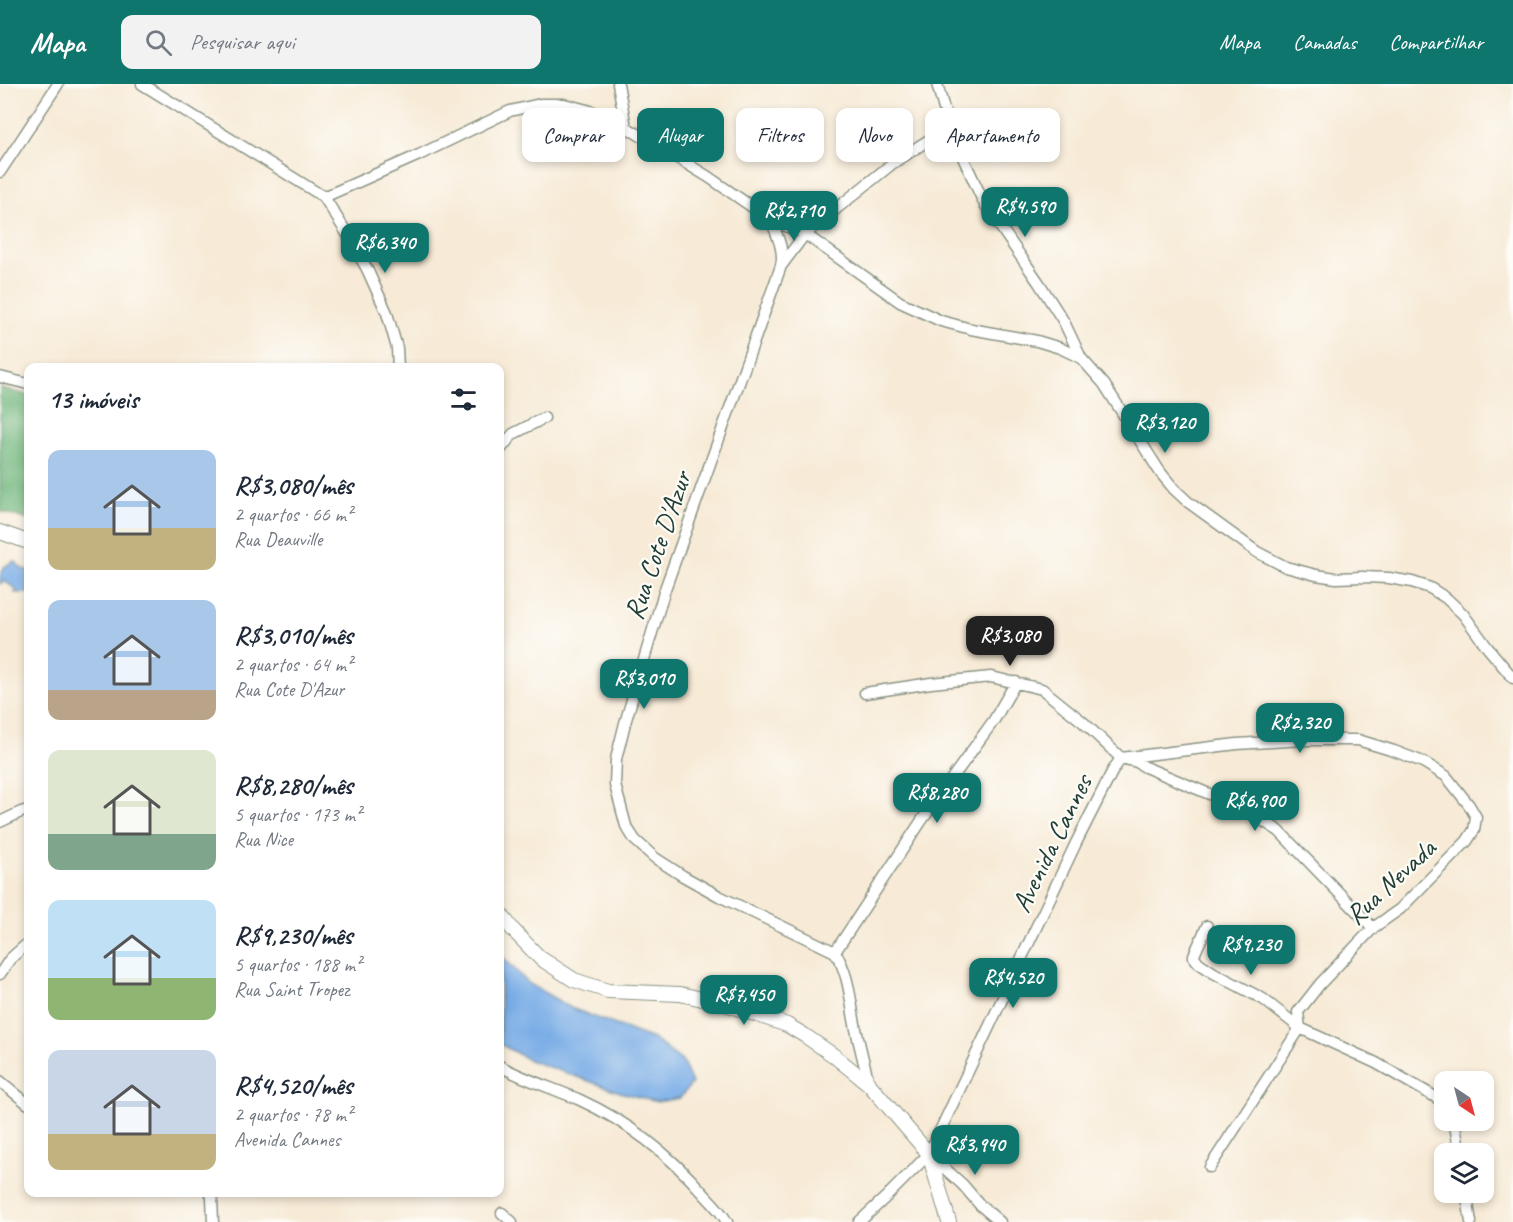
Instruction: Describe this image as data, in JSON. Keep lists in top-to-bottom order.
{
  "streets": {
    "street": ["Rua Cote D'Azur", "Avenida Cannes", "Rua Nevada"]
  },
  "crossings": [
    ["Avenida Cannes", "Rua Nevada"]
  ],
  "north": "bottom right",
  "page": {
    "header": "Mapa",
    "search": "Pesquisar aqui",
    "nav": ["Mapa", "Camadas", "Compartilhar"],
    "chip": [
      "Comprar",
      "Alugar",
      "Filtros",
      "Novo",
      "Apartamento"
    ],
    "price": [
      "R$4,590",
      "R$2,710",
      "R$6,340",
      "R$3,120",
      "R$3,080",
      "R$3,010",
      "R$2,320",
      "R$8,280",
      "R$6,900",
      "R$9,230",
      "R$4,520",
      "R$7,450",
      "R$3,940"
    ],
    "heading": "13 imóveis",
    "list": [
      {
        "name": "R$3,080/mês",
        "note": "2 quartos · 66 m² · Rua Deauville"
      },
      {
        "name": "R$3,010/mês",
        "note": "2 quartos · 64 m² · Rua Cote D'Azur"
      },
      {
        "name": "R$8,280/mês",
        "note": "5 quartos · 173 m² · Rua Nice"
      },
      {
        "name": "R$9,230/mês",
        "note": "5 quartos · 188 m² · Rua Saint Tropez"
      },
      {
        "name": "R$4,520/mês",
        "note": "2 quartos · 78 m² · Avenida Cannes"
      }
    ]
  }
}
